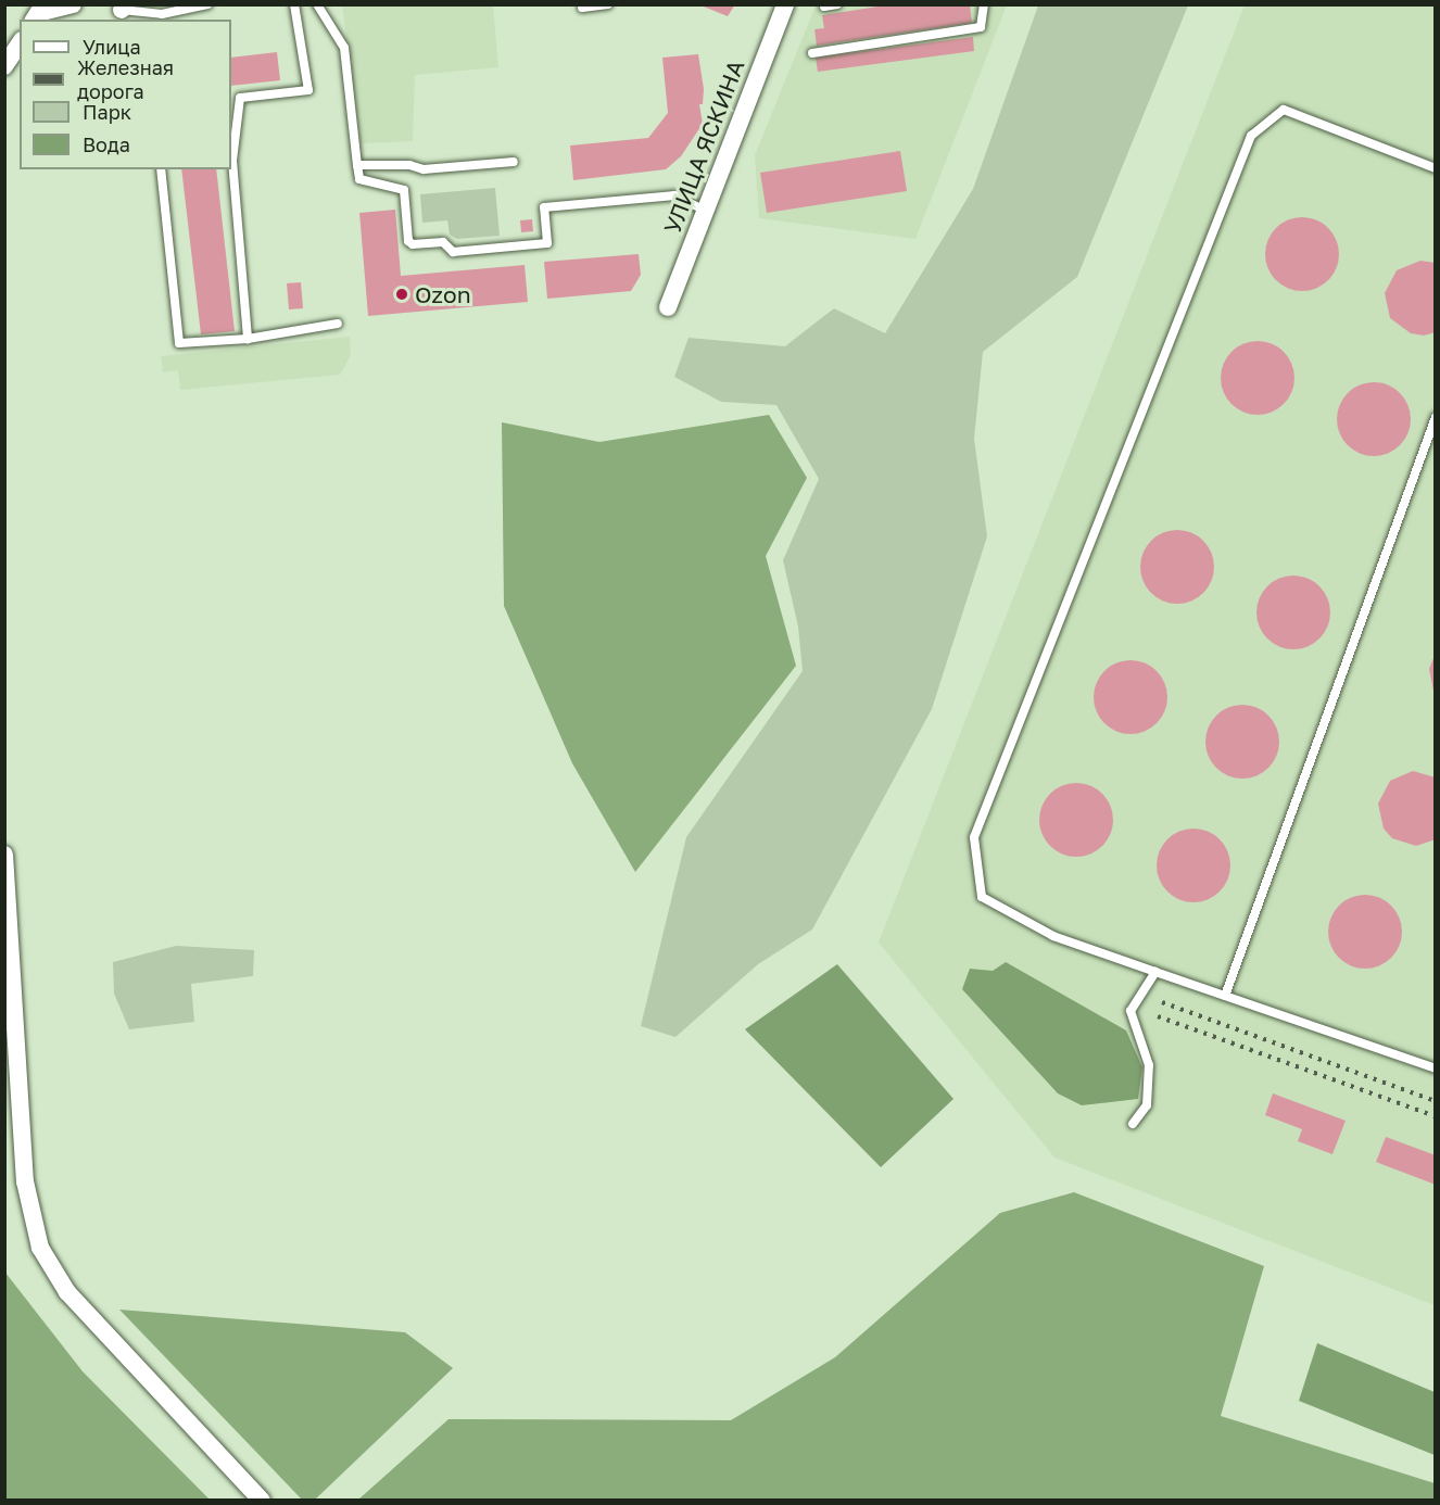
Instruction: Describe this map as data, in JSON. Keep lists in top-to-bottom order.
{
  "streets": {
    "street": ["УЛИЦА ЯСКИНА"]
  },
  "places": ["Ozon"],
  "legend": [
    "Улица",
    "Железная дорога",
    "Парк",
    "Вода"
  ]
}
